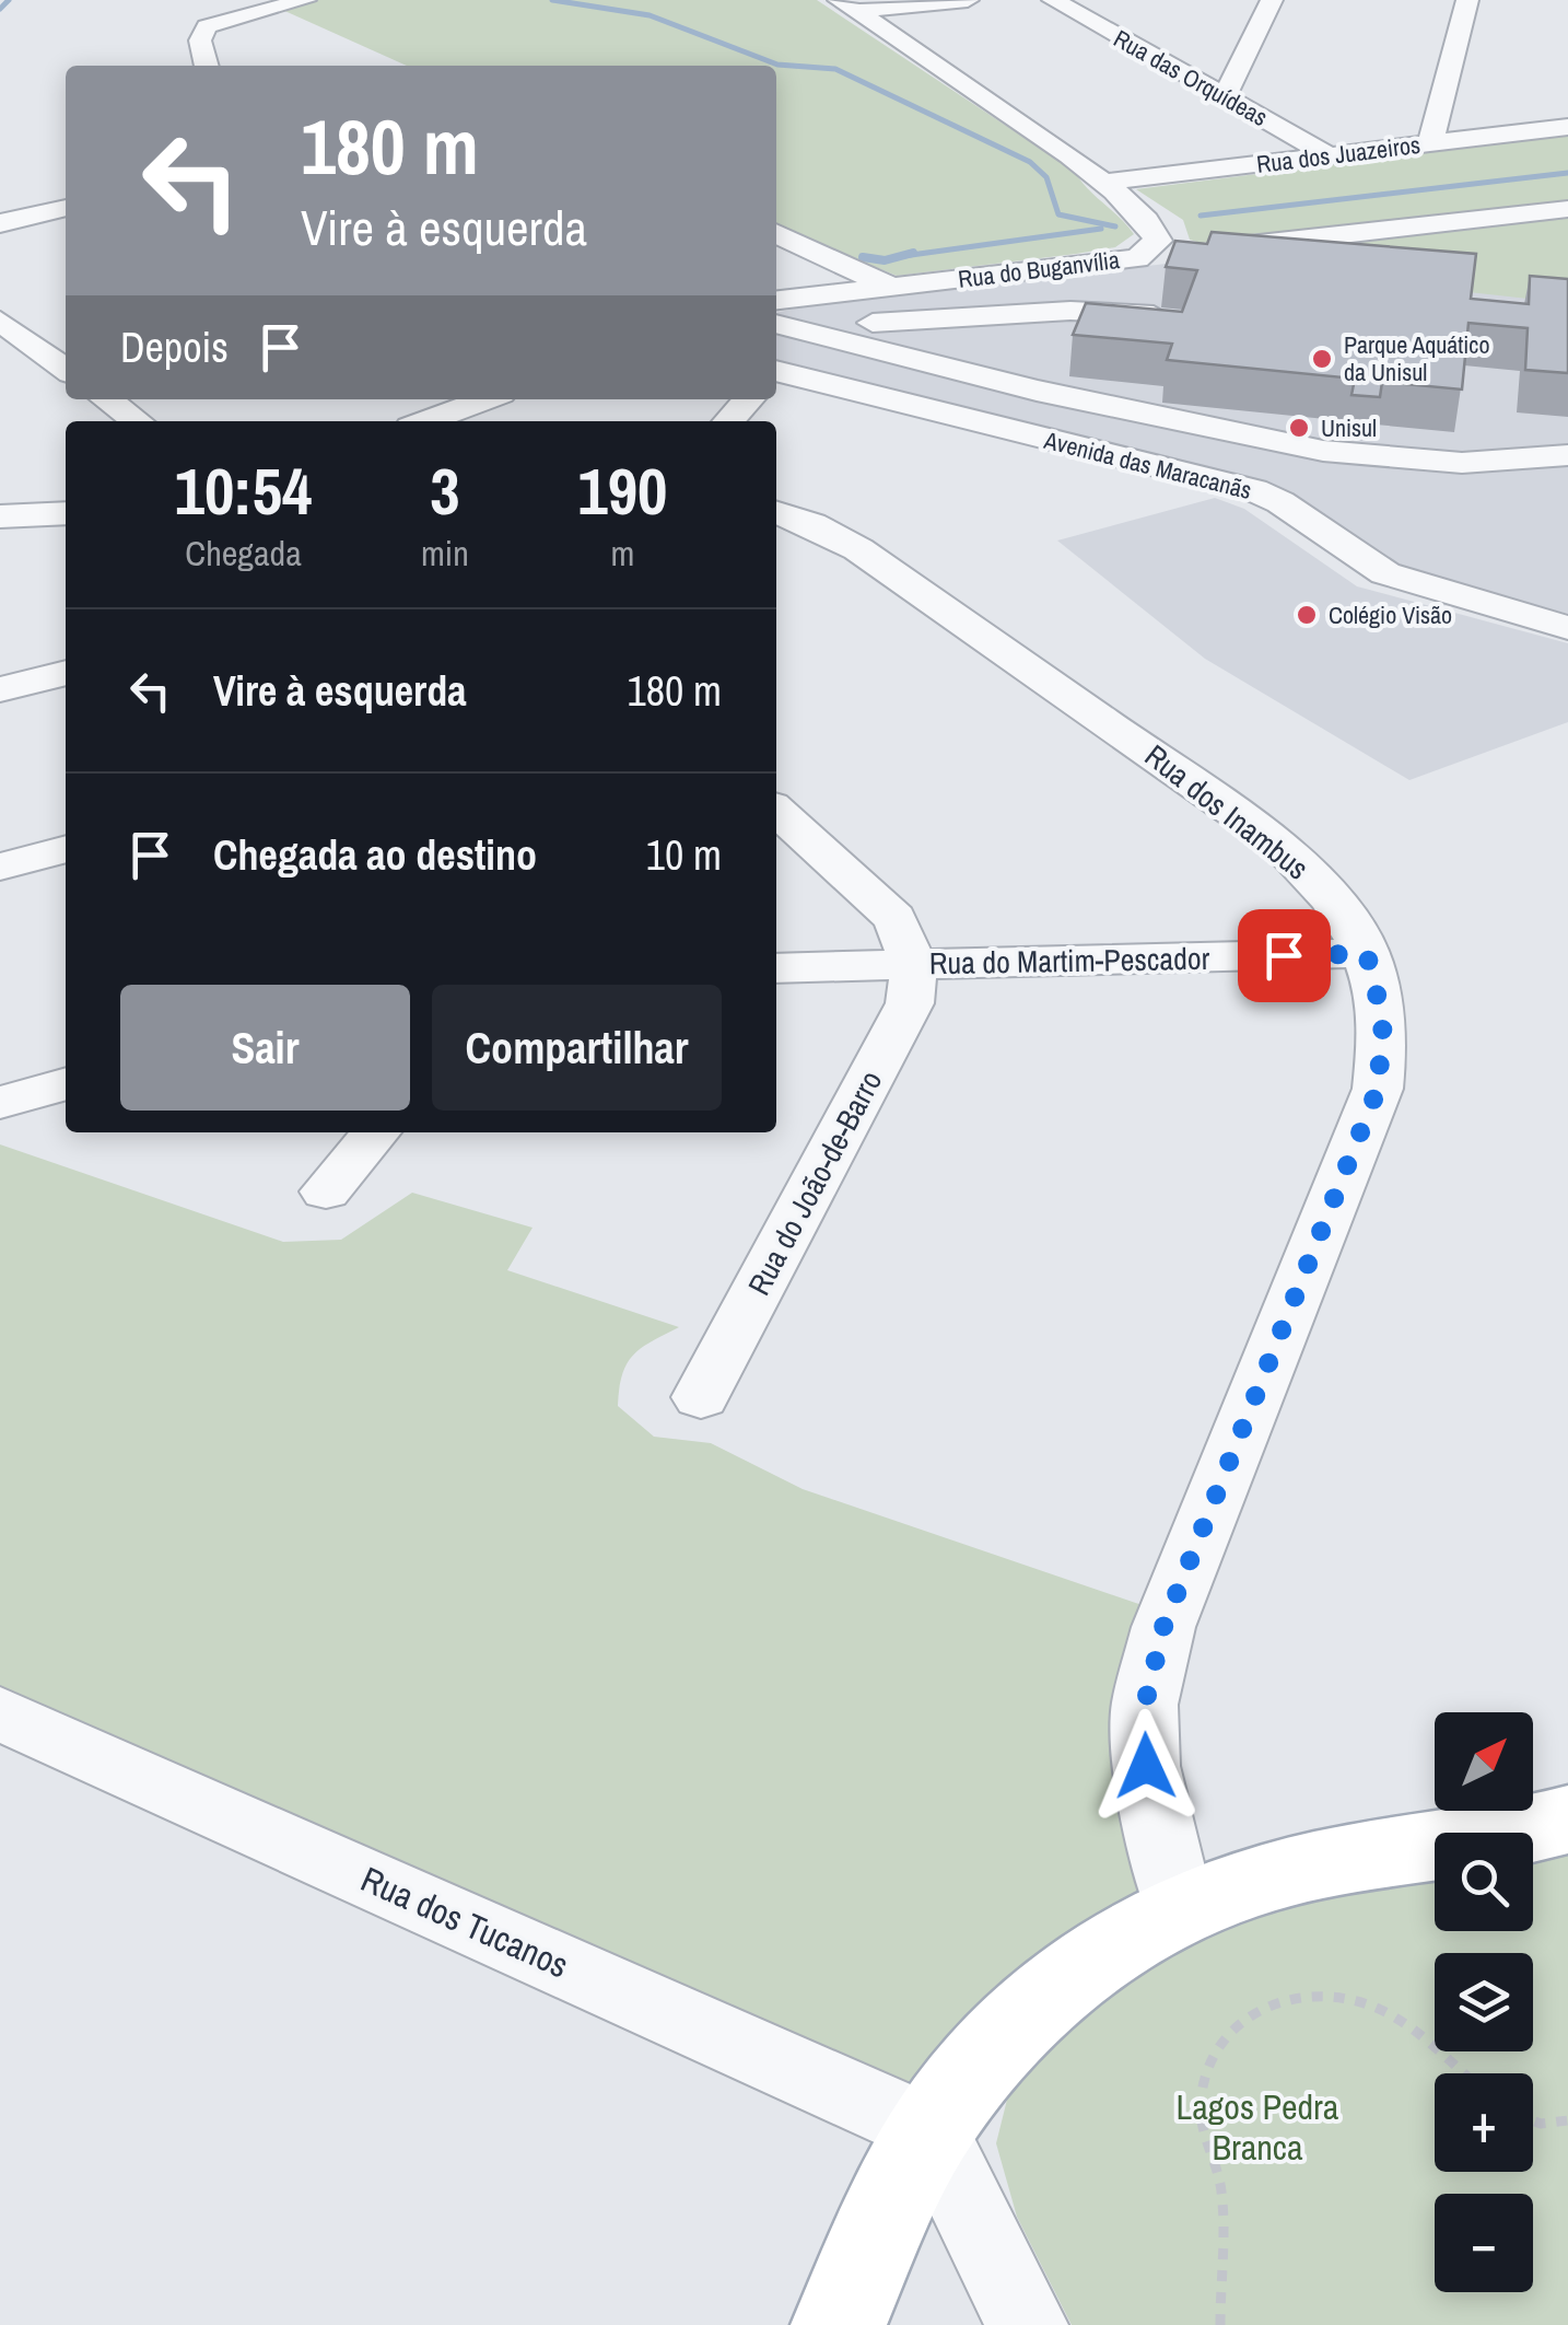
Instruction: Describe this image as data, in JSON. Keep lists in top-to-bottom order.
{
  "streets": {
    "street": [
      "Rua das Orquídeas",
      "Rua dos Juazeiros",
      "Rua do Buganvília",
      "Avenida das Maracanãs",
      "Rua dos Inambus",
      "Rua do Martim-Pescador",
      "Rua do João-de-Barro",
      "Rua dos Tucanos"
    ]
  },
  "crossings": [
    ["Rua das Orquídeas", "Rua dos Juazeiros"],
    ["Rua dos Juazeiros", "Rua do Buganvília"],
    ["Rua dos Inambus", "Rua do Martim-Pescador"],
    ["Rua do Martim-Pescador", "Rua do João-de-Barro"]
  ],
  "parks": ["Lagos Pedra Branca"],
  "places": ["Parque Aquático da Unisul", "Unisul", "Colégio Visão"],
  "north": "top right",
  "page": {
    "turn": ["180 m", "Vire à esquerda"],
    "then": "Depois",
    "eta": [
      "10:54",
      "Chegada",
      "3",
      "min",
      "190",
      "m"
    ],
    "list": [
      {
        "name": "Vire à esquerda",
        "value": "180 m"
      },
      {
        "name": "Chegada ao destino",
        "value": "10 m"
      }
    ],
    "buttons": ["Sair", "Compartilhar"],
    "map_buttons": ["+", "−"]
  }
}
